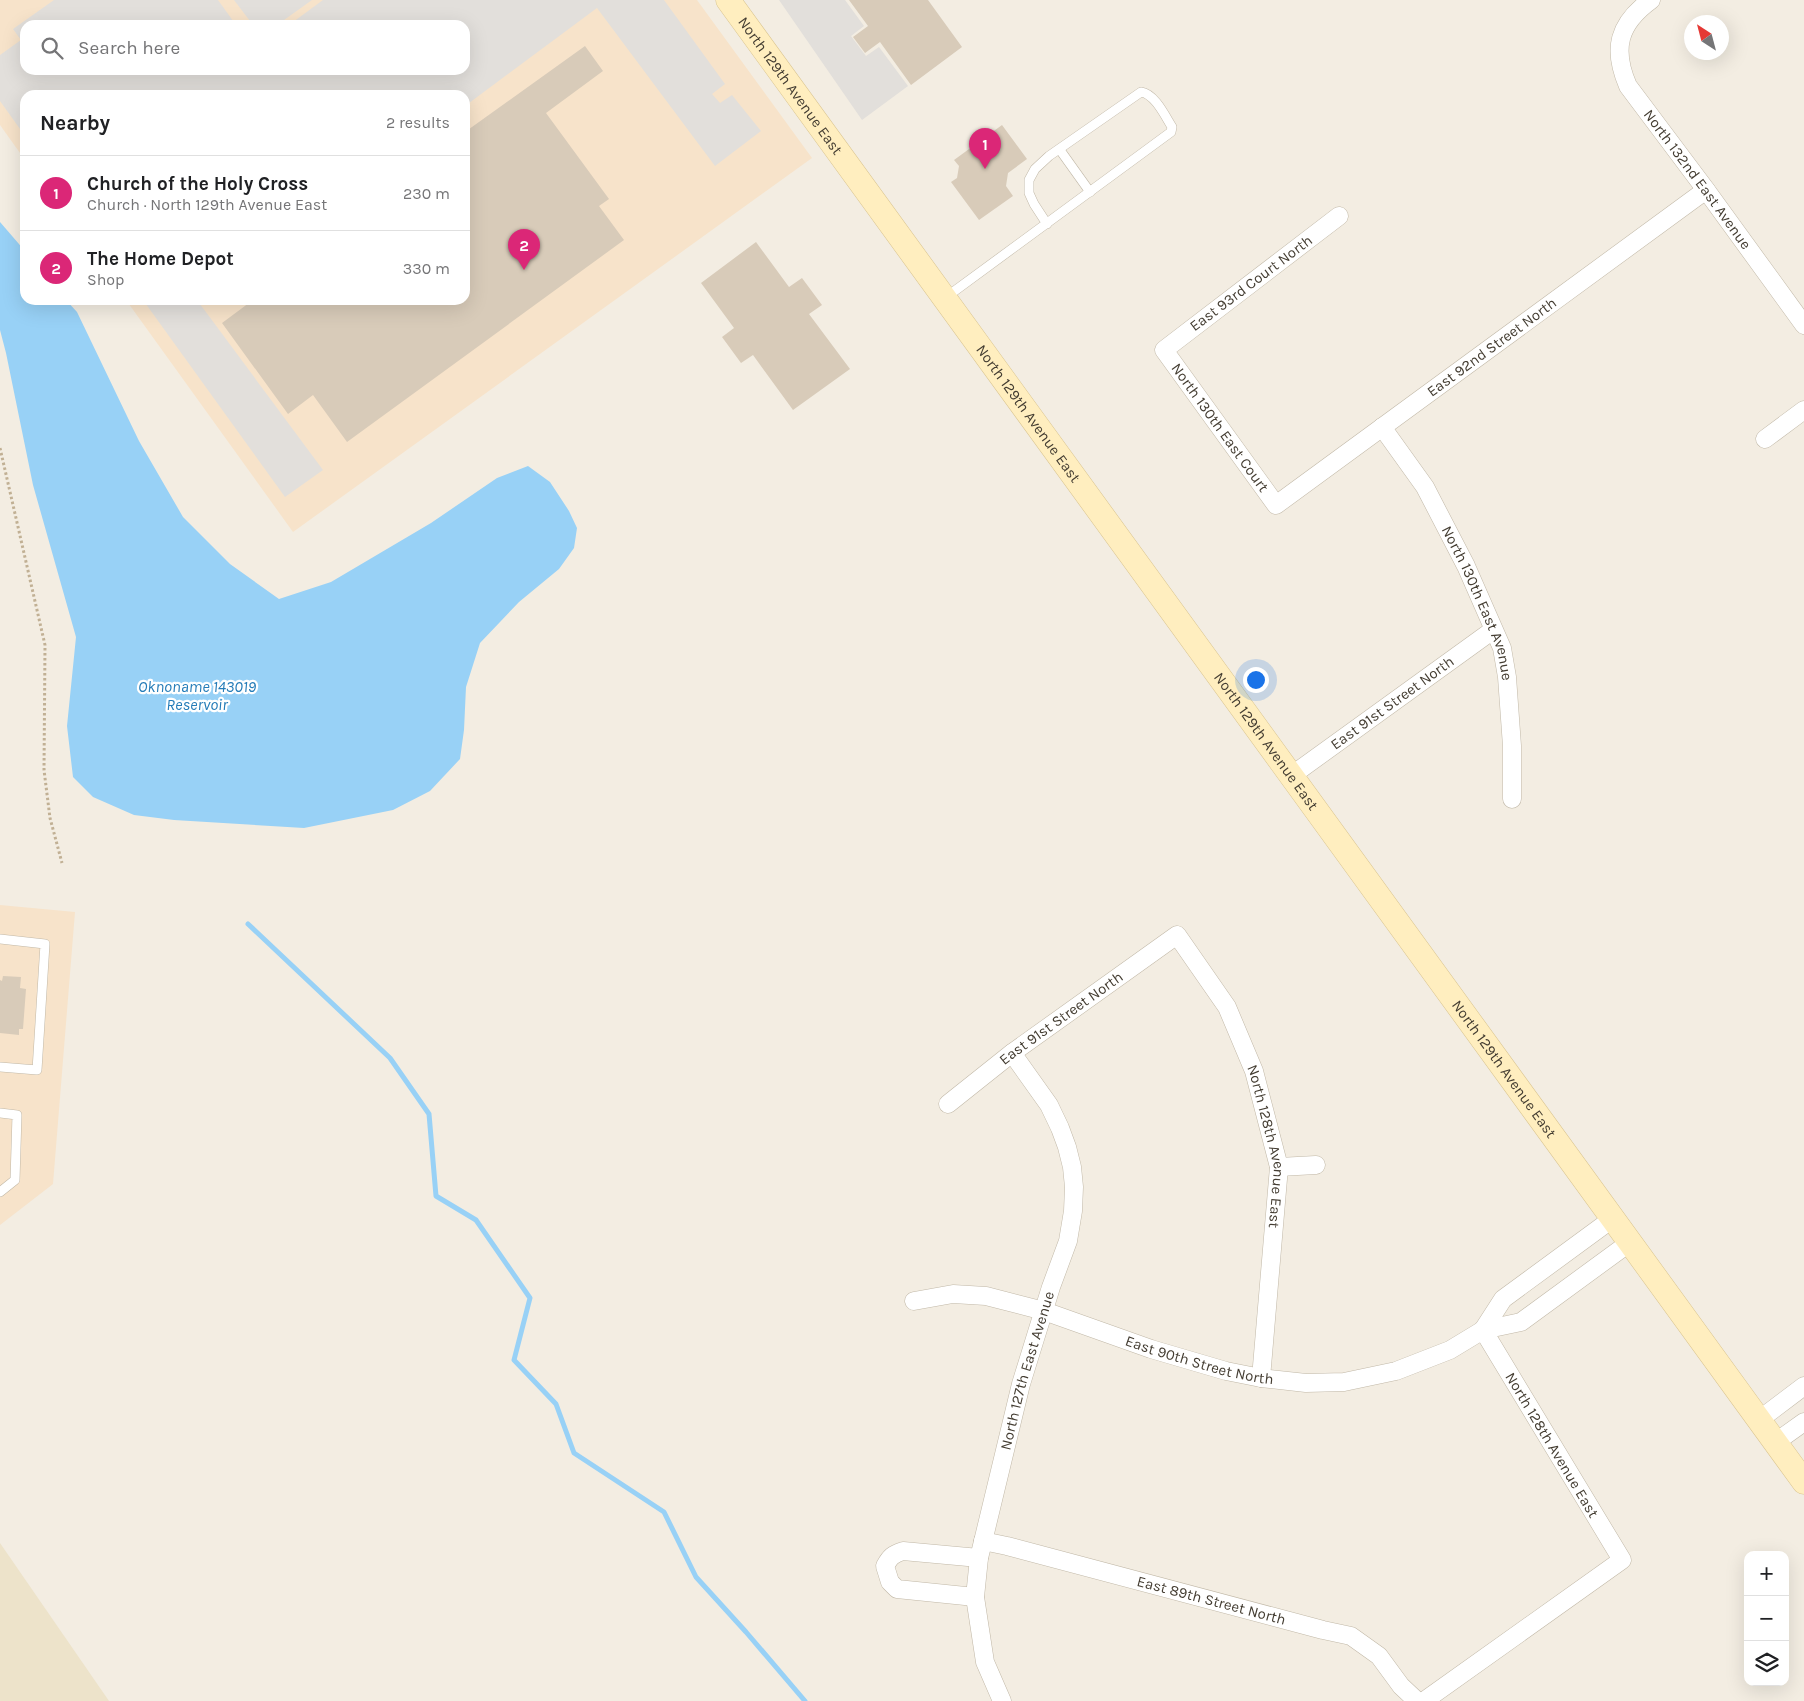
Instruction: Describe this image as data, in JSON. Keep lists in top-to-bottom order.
{
  "streets": {
    "main road": ["North 129th Avenue East"],
    "street": [
      "North 132nd East Avenue",
      "East 93rd Court North",
      "East 92nd Street North",
      "North 130th East Court",
      "North 130th East Avenue",
      "East 91st Street North",
      "North 128th Avenue East",
      "East 90th Street North",
      "North 127th East Avenue",
      "East 89th Street North"
    ]
  },
  "crossings": [
    ["North 129th Avenue East", "East 91st Street North"],
    ["North 129th Avenue East", "East 90th Street North"],
    ["North 132nd East Avenue", "East 92nd Street North"],
    ["East 93rd Court North", "North 130th East Court"],
    ["East 92nd Street North", "North 130th East Court"],
    ["East 92nd Street North", "North 130th East Avenue"],
    ["North 130th East Avenue", "East 91st Street North"],
    ["East 91st Street North", "North 128th Avenue East"],
    ["East 91st Street North", "North 127th East Avenue"],
    ["North 128th Avenue East", "East 90th Street North"],
    ["East 90th Street North", "North 127th East Avenue"],
    ["North 127th East Avenue", "East 89th Street North"]
  ],
  "water": ["Oknoname 143019 Reservoir"],
  "north": "top left",
  "page": {
    "search": "Search here",
    "heading": ["Nearby", "2 results"],
    "pins": ["1", "2"],
    "list": [
      {
        "mark": "1",
        "name": "Church of the Holy Cross",
        "note": "Church · North 129th Avenue East",
        "value": "230 m"
      },
      {
        "mark": "2",
        "name": "The Home Depot",
        "note": "Shop",
        "value": "330 m"
      }
    ],
    "map_buttons": ["+", "−"]
  }
}
